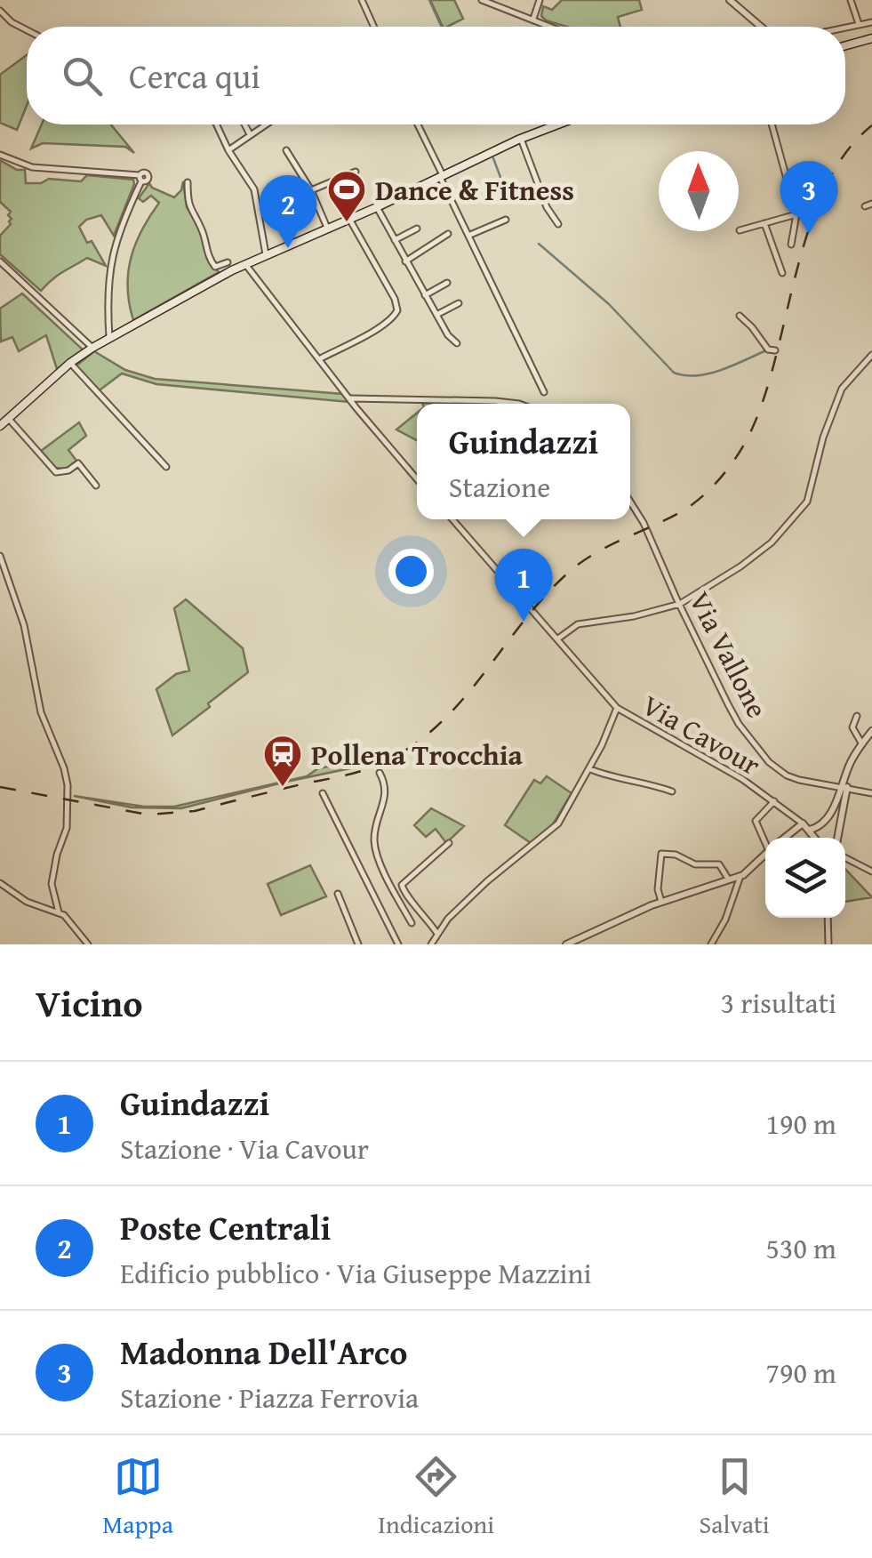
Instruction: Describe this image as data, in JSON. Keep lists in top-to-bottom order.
{
  "streets": {
    "street": ["Via Vallone", "Via Cavour"]
  },
  "places": {
    "sports": ["Dance & Fitness"],
    "station": ["Pollena Trocchia"]
  },
  "north": "top",
  "page": {
    "search": "Cerca qui",
    "pins": ["3", "2", "1"],
    "popup": ["Guindazzi", "Stazione"],
    "heading": ["Vicino", "3 risultati"],
    "list": [
      {
        "mark": "1",
        "name": "Guindazzi",
        "note": "Stazione · Via Cavour",
        "value": "190 m"
      },
      {
        "mark": "2",
        "name": "Poste Centrali",
        "note": "Edificio pubblico · Via Giuseppe Mazzini",
        "value": "530 m"
      },
      {
        "mark": "3",
        "name": "Madonna Dell'Arco",
        "note": "Stazione · Piazza Ferrovia",
        "value": "790 m"
      }
    ],
    "nav": ["Mappa", "Indicazioni", "Salvati"]
  }
}
